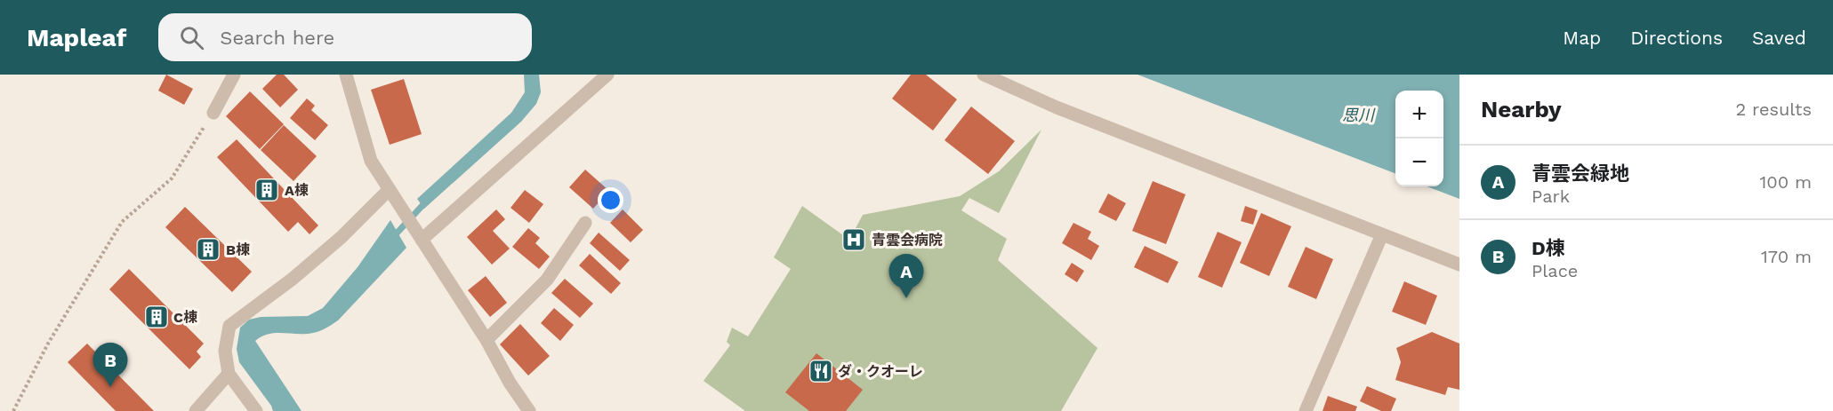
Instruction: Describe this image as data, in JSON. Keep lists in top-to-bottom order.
{
  "water": ["思川"],
  "places": {
    "building": ["A棟", "B棟", "C棟"],
    "hospital": ["青雲会病院"],
    "restaurant": ["ダ・クオーレ"]
  },
  "page": {
    "header": "Mapleaf",
    "search": "Search here",
    "nav": ["Map", "Directions", "Saved"],
    "heading": ["Nearby", "2 results"],
    "map_buttons": ["+", "−"],
    "list": [
      {
        "mark": "A",
        "name": "青雲会緑地",
        "note": "Park",
        "value": "100 m"
      },
      {
        "mark": "B",
        "name": "D棟",
        "note": "Place",
        "value": "170 m"
      }
    ],
    "pins": ["A", "B"]
  }
}
